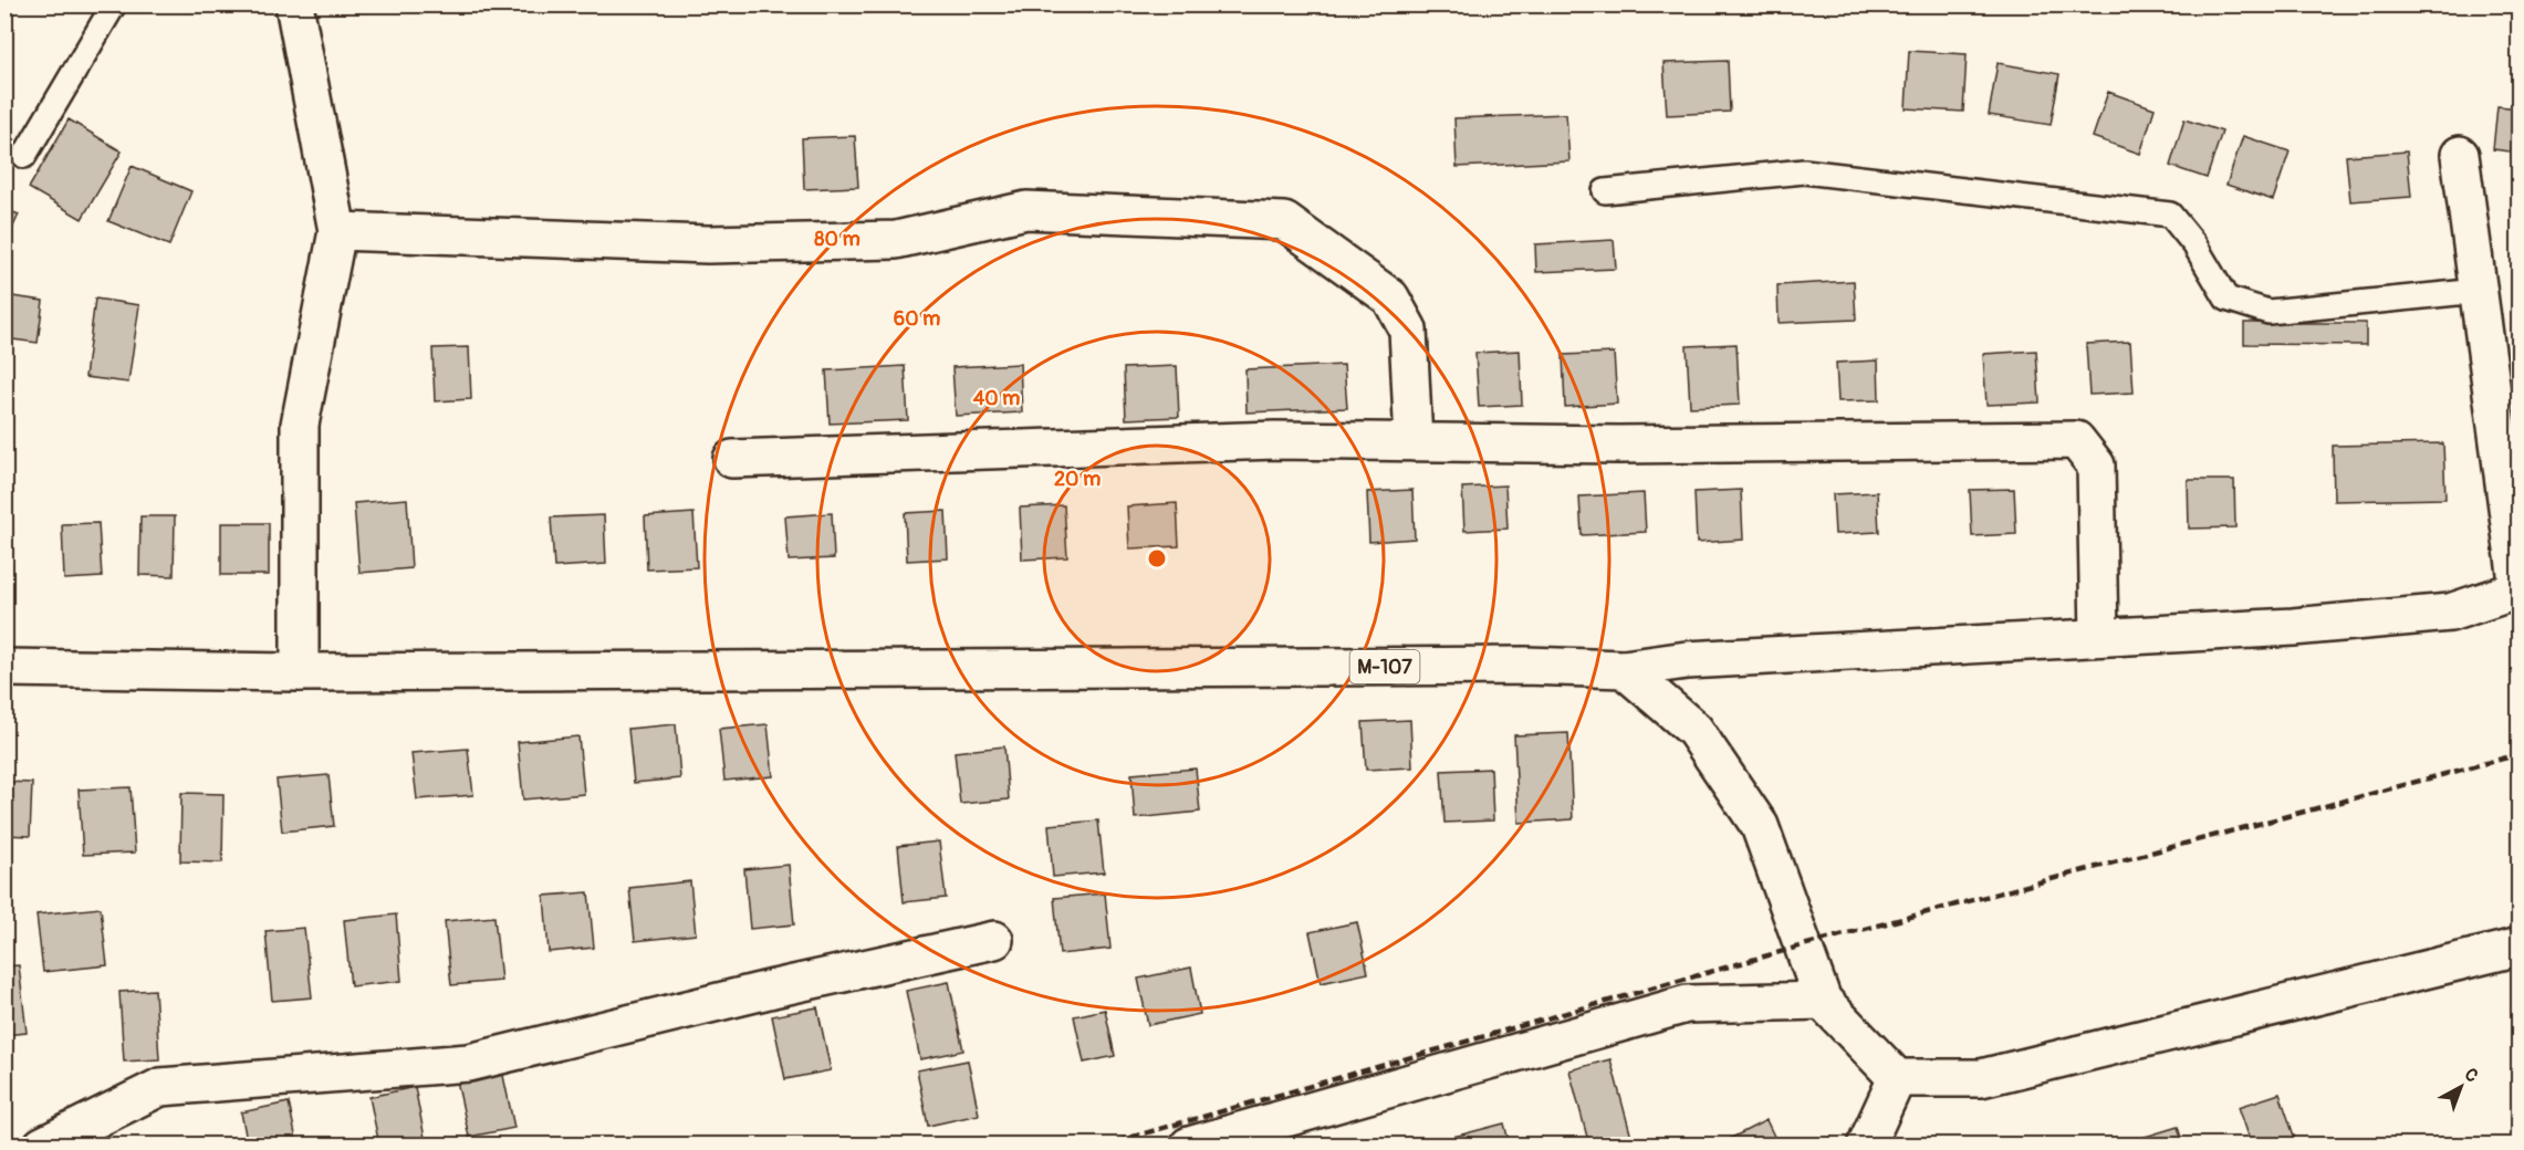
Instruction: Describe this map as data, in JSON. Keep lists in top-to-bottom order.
{
  "streets": {
    "street": ["М-107"]
  },
  "north": "top right",
  "rings": [
    "80 m",
    "60 m",
    "40 m",
    "20 m"
  ]
}
